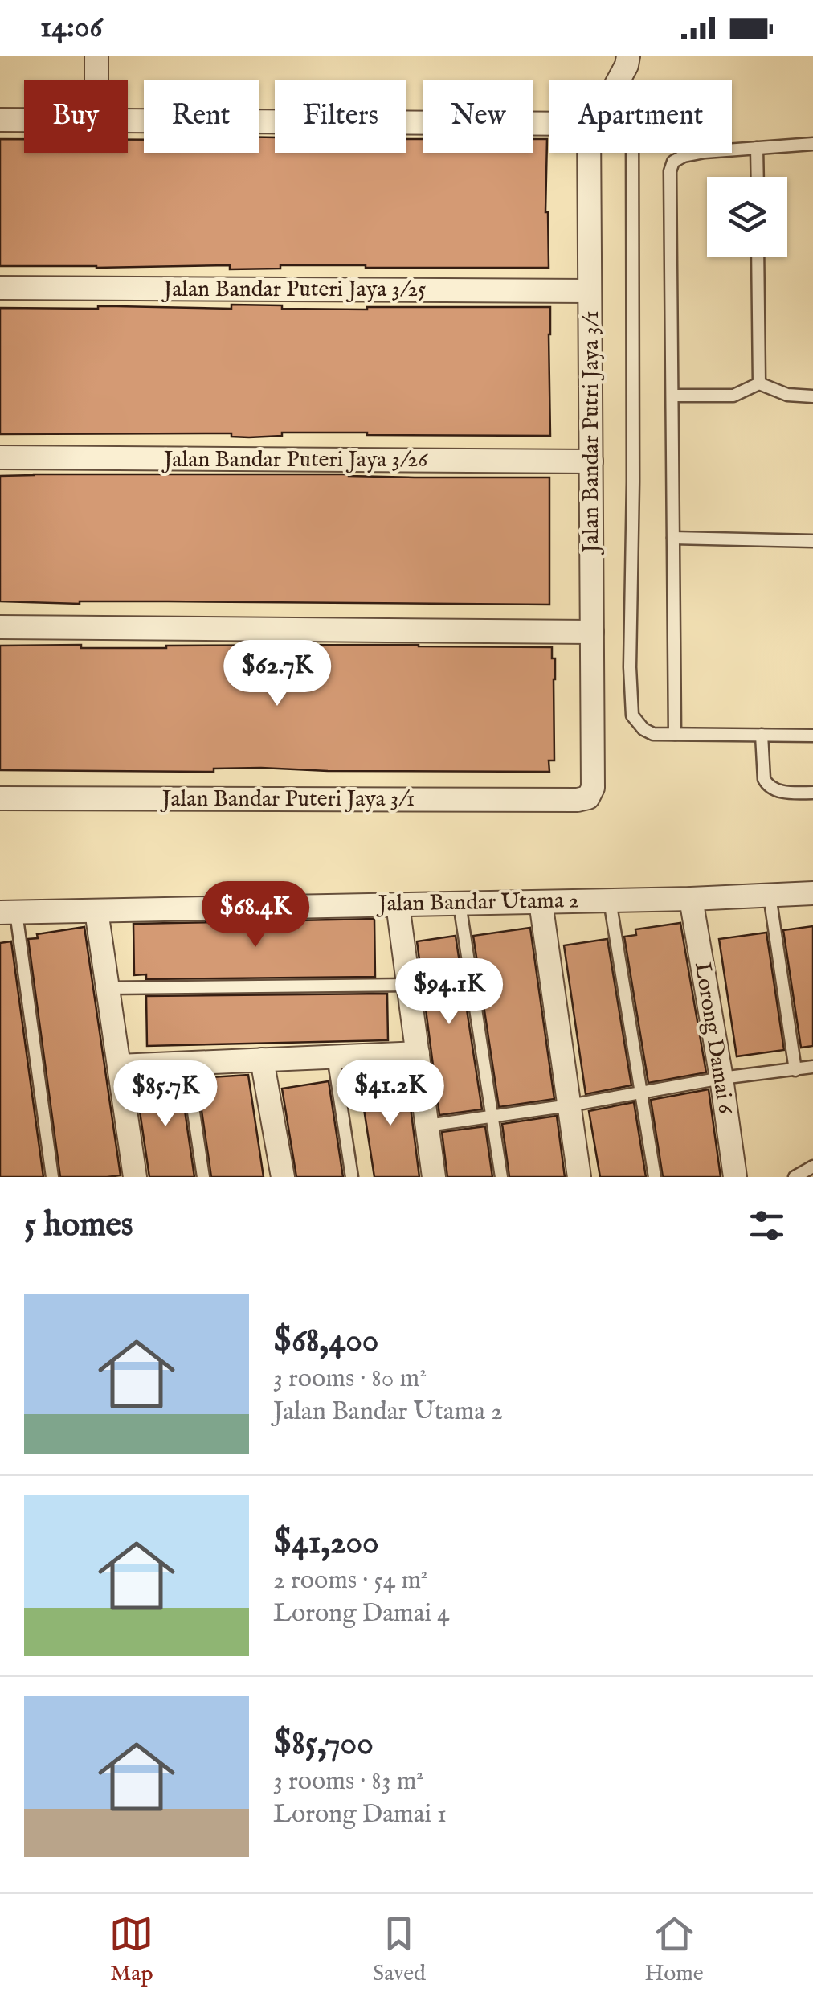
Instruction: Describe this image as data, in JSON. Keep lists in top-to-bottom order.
{
  "streets": {
    "street": [
      "Jalan Bandar Puteri Jaya 3/25",
      "Jalan Bandar Putri Jaya 3/1",
      "Jalan Bandar Puteri Jaya 3/26",
      "Jalan Bandar Puteri Jaya 3/1",
      "Jalan Bandar Utama 2",
      "Lorong Damai 6"
    ]
  },
  "crossings": [
    ["Jalan Bandar Puteri Jaya 3/25", "Jalan Bandar Putri Jaya 3/1"],
    ["Jalan Bandar Putri Jaya 3/1", "Jalan Bandar Puteri Jaya 3/26"],
    ["Jalan Bandar Putri Jaya 3/1", "Jalan Bandar Puteri Jaya 3/1"],
    ["Jalan Bandar Utama 2", "Lorong Damai 6"]
  ],
  "page": {
    "status": "14:06",
    "chip": [
      "Buy",
      "Rent",
      "Filters",
      "New",
      "Apartment"
    ],
    "price": [
      "$62.7K",
      "$68.4K",
      "$94.1K",
      "$41.2K",
      "$85.7K"
    ],
    "heading": "5 homes",
    "list": [
      {
        "name": "$68,400",
        "note": "3 rooms · 80 m² · Jalan Bandar Utama 2"
      },
      {
        "name": "$41,200",
        "note": "2 rooms · 54 m² · Lorong Damai 4"
      },
      {
        "name": "$85,700",
        "note": "3 rooms · 83 m² · Lorong Damai 1"
      }
    ],
    "tabs": ["Map", "Saved", "Home"]
  }
}
